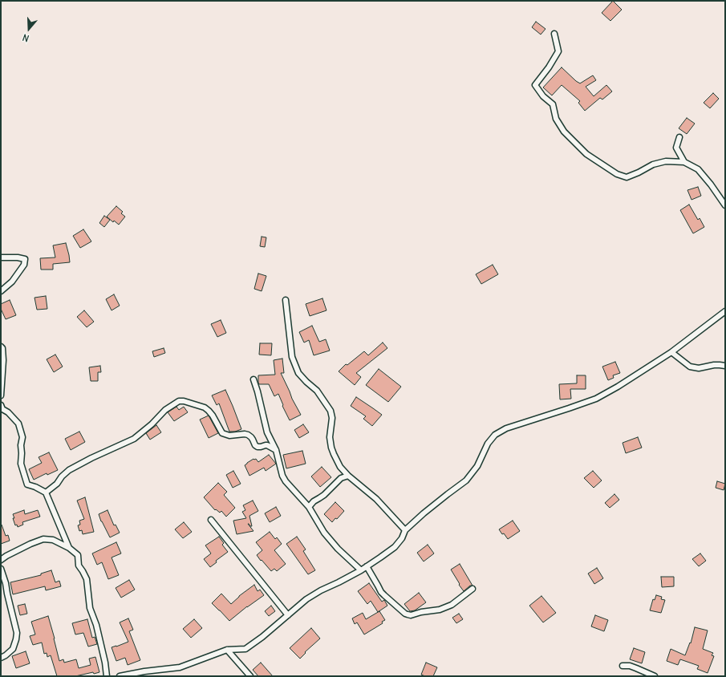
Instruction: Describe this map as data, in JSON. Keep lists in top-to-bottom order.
{
  "north": "bottom"
}
